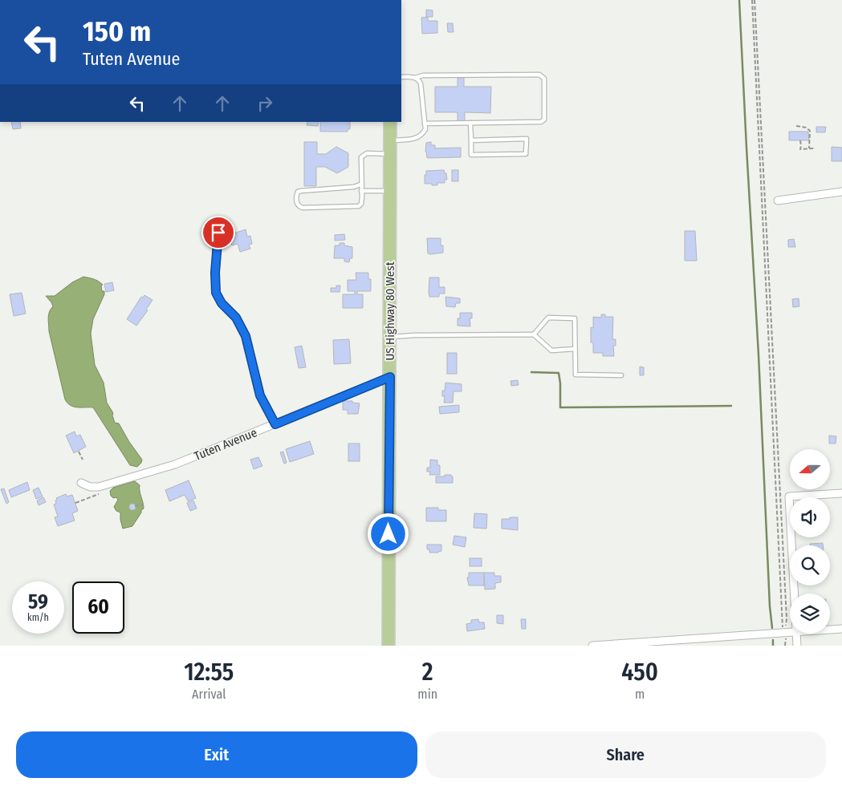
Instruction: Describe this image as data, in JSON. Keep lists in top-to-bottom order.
{
  "streets": {
    "main road": ["US Highway 80 West"],
    "street": ["Tuten Avenue"]
  },
  "crossings": [
    ["US Highway 80 West", "Tuten Avenue"]
  ],
  "north": "left",
  "page": {
    "turn": ["150 m", "Tuten Avenue"],
    "speed": "59 km/h",
    "limit": "60",
    "eta": [
      "12:55",
      "Arrival",
      "2",
      "min",
      "450",
      "m"
    ],
    "buttons": ["Exit", "Share"]
  }
}
